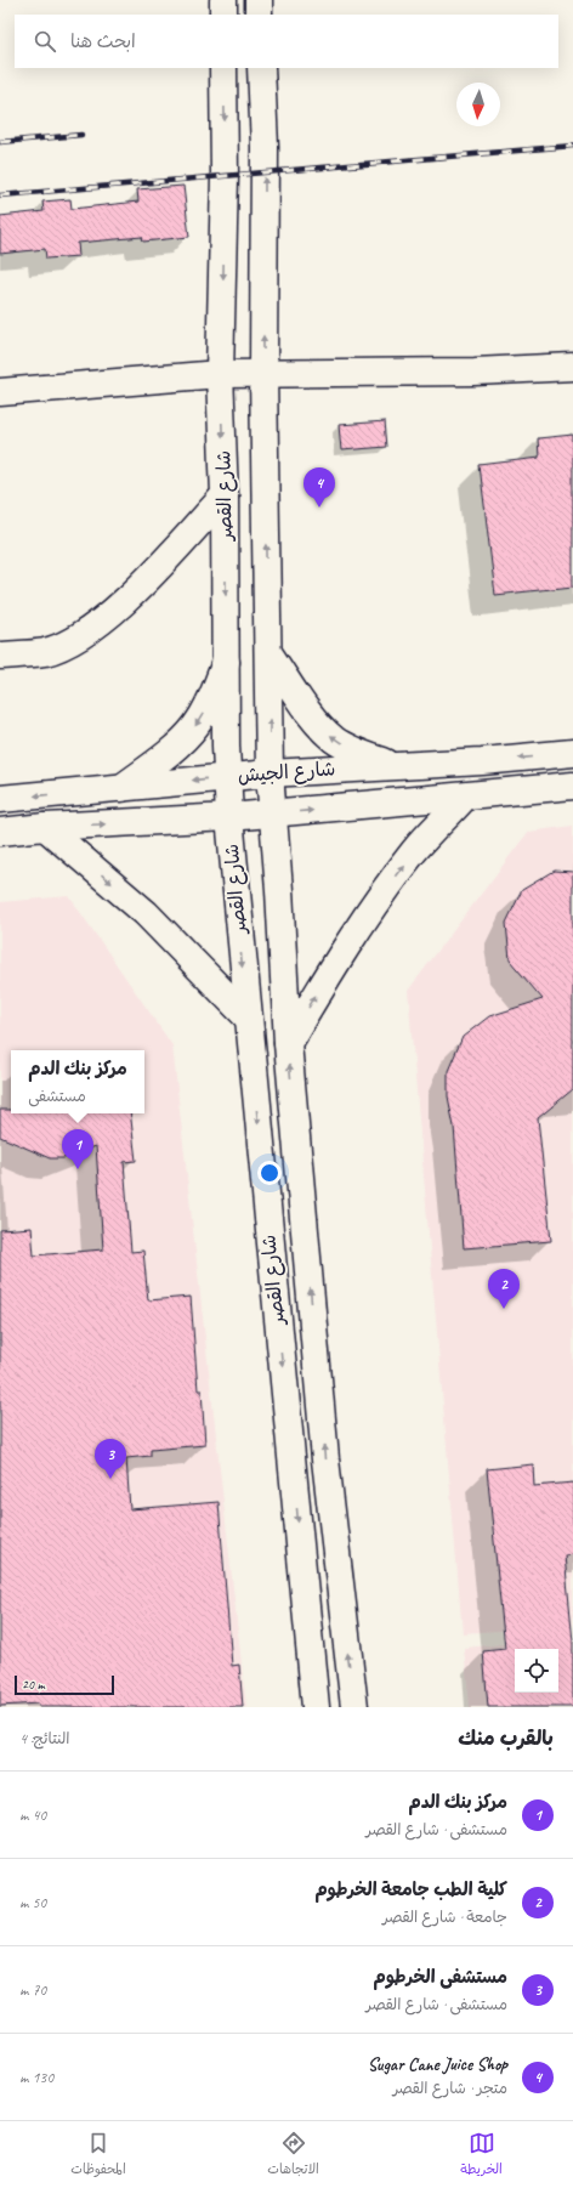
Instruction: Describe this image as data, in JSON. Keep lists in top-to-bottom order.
{
  "streets": {
    "main road": ["شارع القصر", "شارع الجيش"]
  },
  "crossings": [
    ["شارع القصر", "شارع الجيش"]
  ],
  "scale_bar": "20 m",
  "north": "bottom",
  "page": {
    "search": "ابحث هنا",
    "pins": [
      "4",
      "1",
      "2",
      "3"
    ],
    "popup": ["مركز بنك الدم", "مستشفى"],
    "scale": "20 m",
    "heading": ["بالقرب منك", "النتائج: 4"],
    "list": [
      {
        "mark": "1",
        "name": "مركز بنك الدم",
        "note": "مستشفى · شارع القصر",
        "value": "40 m"
      },
      {
        "mark": "2",
        "name": "كلية الطب جامعة الخرطوم",
        "note": "جامعة · شارع القصر",
        "value": "50 m"
      },
      {
        "mark": "3",
        "name": "مستشفى الخرطوم",
        "note": "مستشفى · شارع القصر",
        "value": "70 m"
      },
      {
        "mark": "4",
        "name": "Sugar Cane Juice Shop",
        "note": "متجر · شارع القصر",
        "value": "130 m"
      }
    ],
    "nav": ["الخريطة", "الاتجاهات", "المحفوظات"]
  }
}
